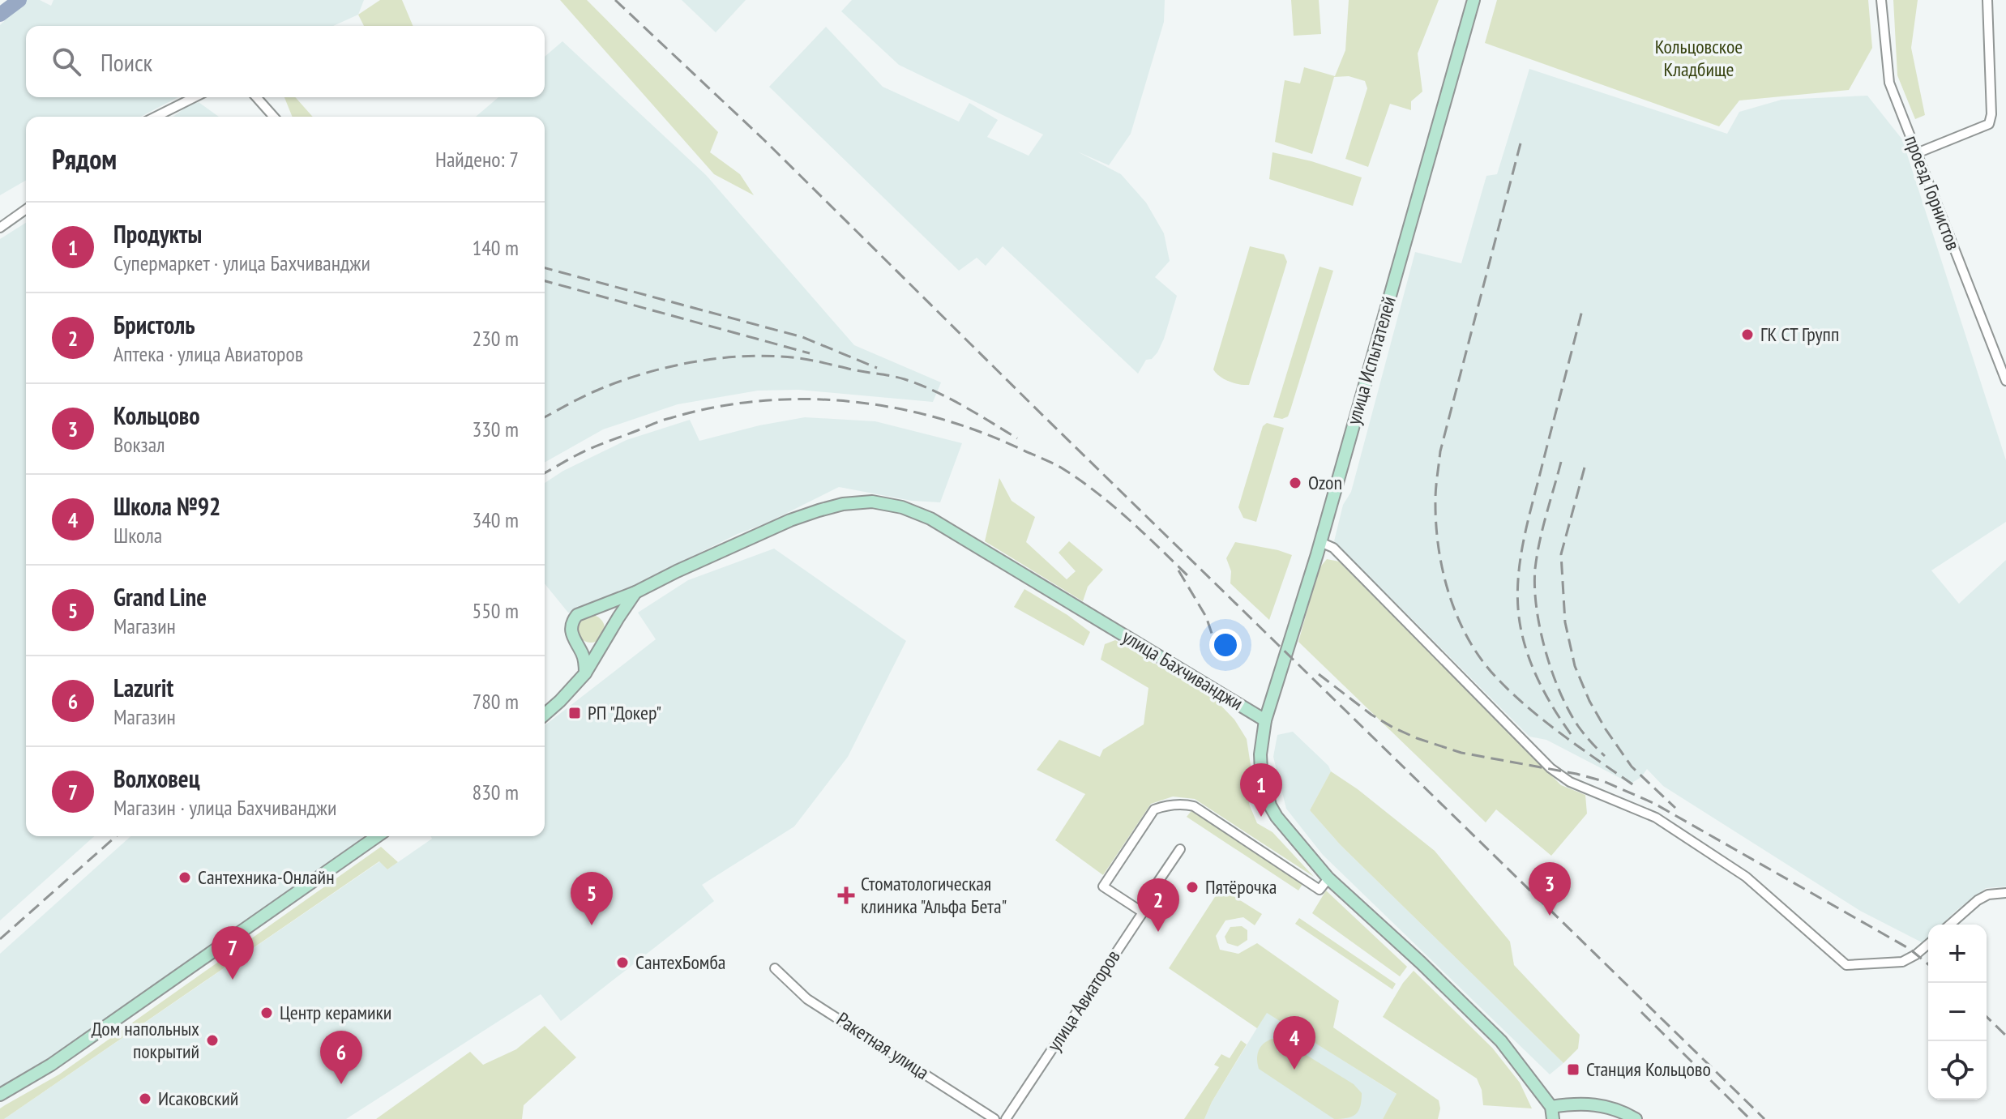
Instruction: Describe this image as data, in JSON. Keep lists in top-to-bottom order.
{
  "streets": {
    "main road": ["улица Испытателей", "улица Бахчиванджи"],
    "street": ["проезд Горнистов", "улица Авиаторов", "Ракетная улица"]
  },
  "crossings": [
    ["улица Испытателей", "улица Бахчиванджи"]
  ],
  "parks": ["Кольцовское Кладбище"],
  "places": {
    "other": [
      "ГК СТ Групп",
      "Ozon",
      "Сантехника-Онлайн",
      "Пятёрочка",
      "СантехБомба",
      "Центр керамики",
      "Дом напольных покрытий",
      "Исаковский"
    ],
    "transit": ["РП \"Докер\"", "Станция Кольцово"],
    "health": ["Стоматологическая клиника \"Альфа Бета\""]
  },
  "page": {
    "search": "Поиск",
    "heading": ["Рядом", "Найдено: 7"],
    "list": [
      {
        "mark": "1",
        "name": "Продукты",
        "note": "Супермаркет · улица Бахчиванджи",
        "value": "140 m"
      },
      {
        "mark": "2",
        "name": "Бристоль",
        "note": "Аптека · улица Авиаторов",
        "value": "230 m"
      },
      {
        "mark": "3",
        "name": "Кольцово",
        "note": "Вокзал",
        "value": "330 m"
      },
      {
        "mark": "4",
        "name": "Школа №92",
        "note": "Школа",
        "value": "340 m"
      },
      {
        "mark": "5",
        "name": "Grand Line",
        "note": "Магазин",
        "value": "550 m"
      },
      {
        "mark": "6",
        "name": "Lazurit",
        "note": "Магазин",
        "value": "780 m"
      },
      {
        "mark": "7",
        "name": "Волховец",
        "note": "Магазин · улица Бахчиванджи",
        "value": "830 m"
      }
    ],
    "pins": [
      "1",
      "3",
      "5",
      "2",
      "7",
      "4",
      "6"
    ],
    "map_buttons": ["+", "−"]
  }
}
